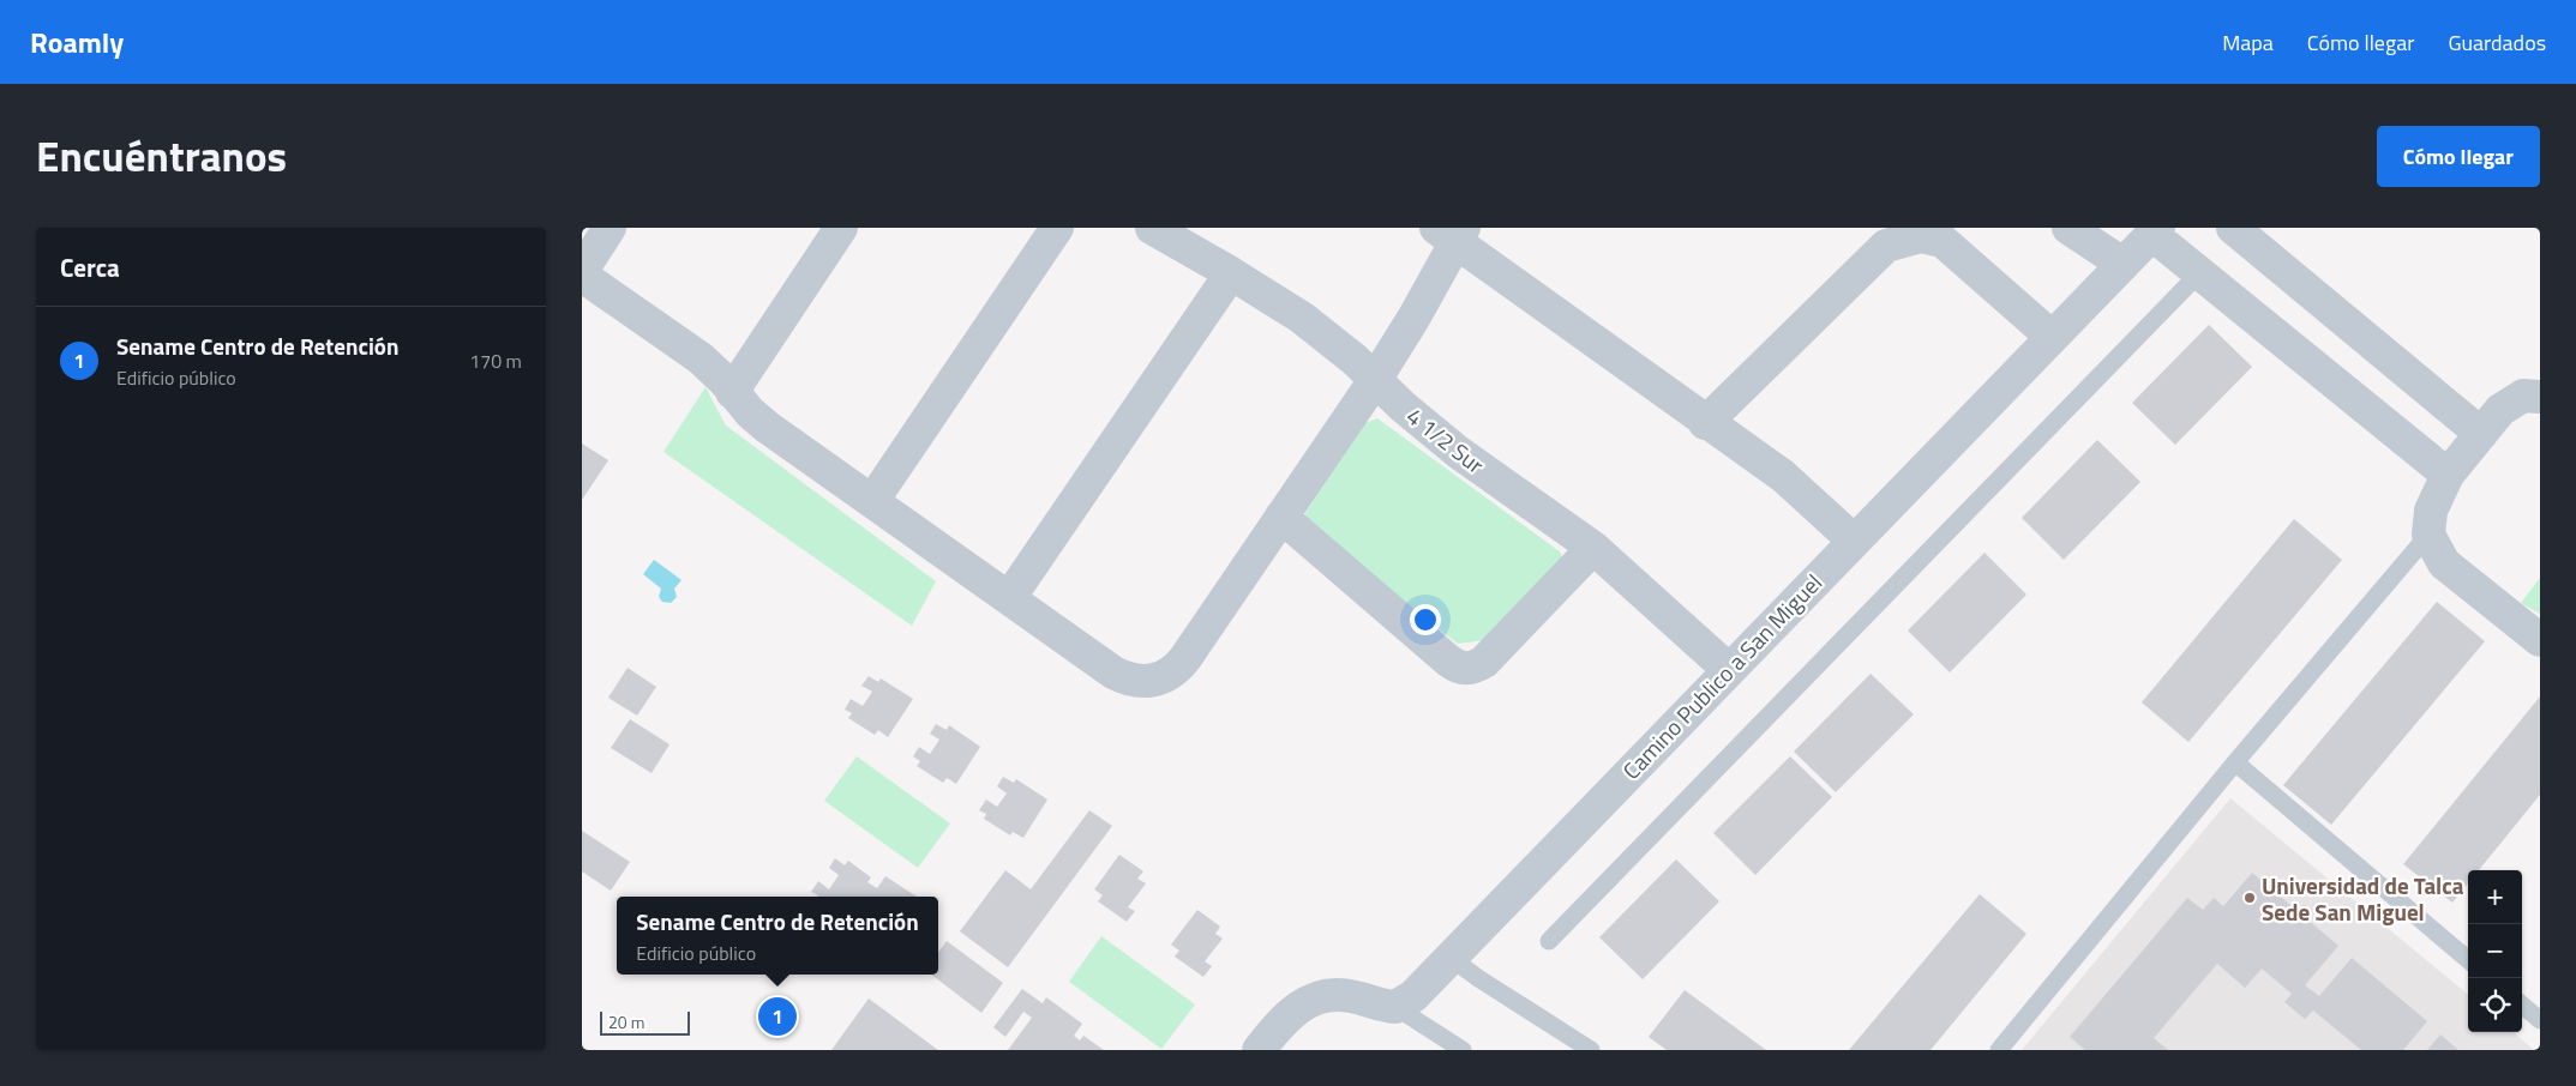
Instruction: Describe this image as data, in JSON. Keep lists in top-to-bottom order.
{
  "streets": {
    "street": ["4 1/2 Sur", "Camino Publico a San Miguel"]
  },
  "crossings": [
    ["4 1/2 Sur", "Camino Publico a San Miguel"]
  ],
  "places": ["Universidad de Talca Sede San Miguel"],
  "scale_bar": "20 m",
  "page": {
    "header": "Roamly",
    "nav": ["Mapa", "Cómo llegar", "Guardados"],
    "title": "Encuéntranos",
    "buttons": "Cómo llegar",
    "heading": "Cerca",
    "list": [
      {
        "mark": "1",
        "name": "Sename Centro de Retención",
        "note": "Edificio público",
        "value": "170 m"
      }
    ],
    "map_buttons": ["+", "−"],
    "popup": ["Sename Centro de Retención", "Edificio público"],
    "pins": "1",
    "scale": "20 m"
  }
}
